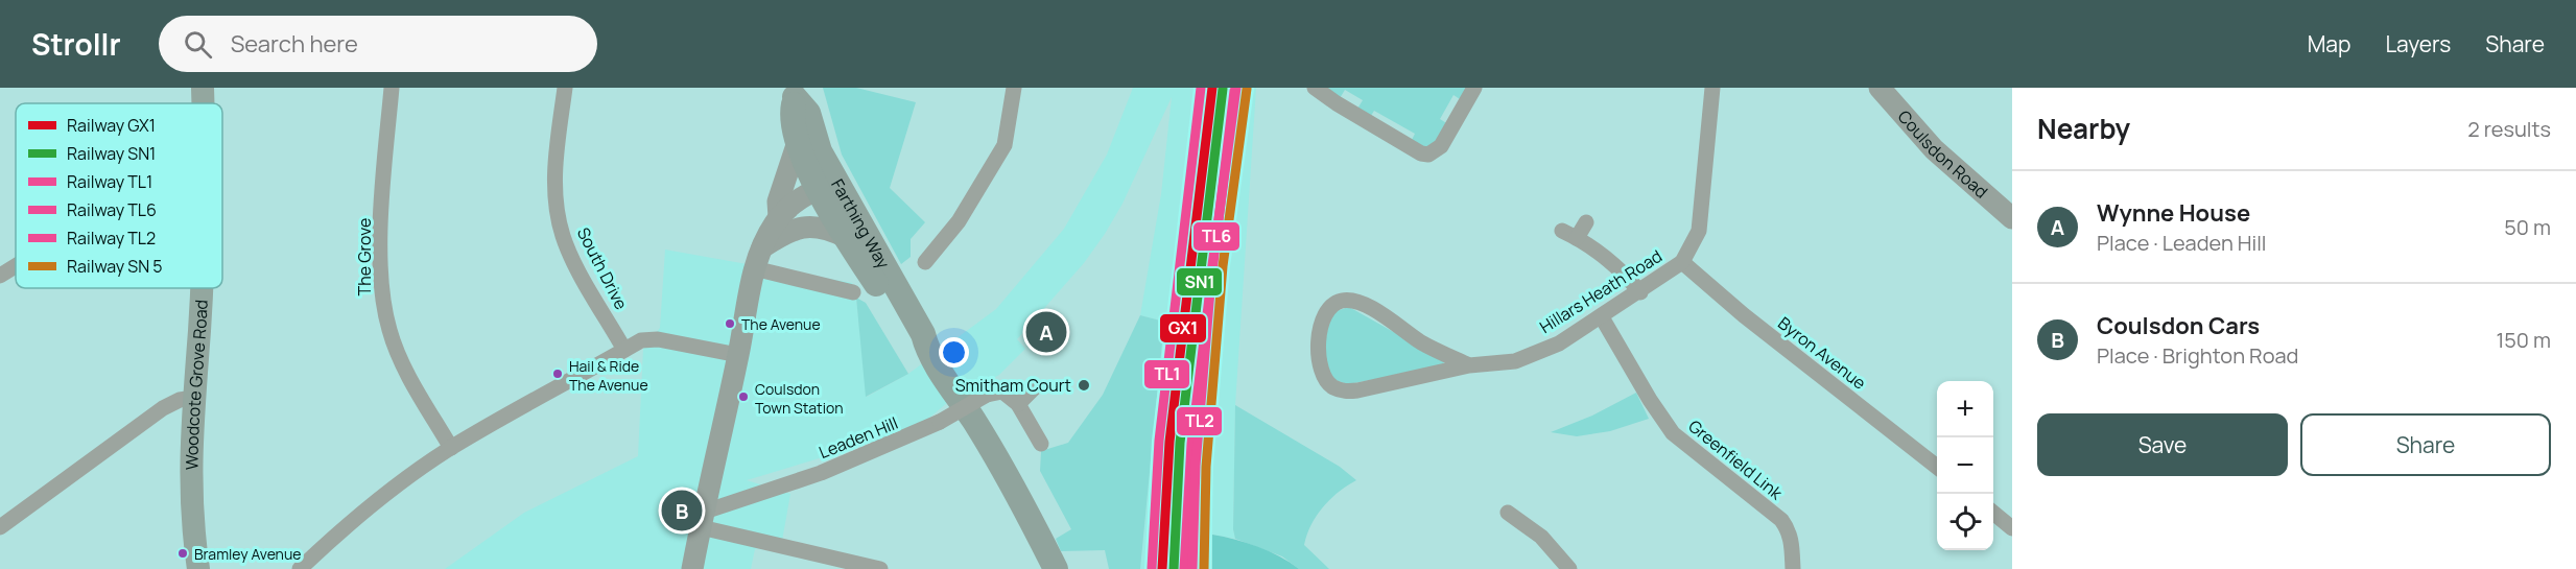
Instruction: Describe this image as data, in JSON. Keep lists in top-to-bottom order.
{
  "streets": {
    "highway": ["Farthing Way"],
    "main road": ["Coulsdon Road", "Woodcote Grove Road"],
    "street": [
      "The Grove",
      "South Drive",
      "Hillars Heath Road",
      "Byron Avenue",
      "Leaden Hill",
      "Greenfield Link"
    ]
  },
  "crossings": [
    ["Hillars Heath Road", "Byron Avenue"],
    ["Hillars Heath Road", "Greenfield Link"]
  ],
  "places": [
    "The Avenue",
    "Hail & Ride The Avenue",
    "Smitham Court",
    "Coulsdon Town Station",
    "Bramley Avenue"
  ],
  "lines": [
    "rail line GX1",
    "rail line TL1",
    "rail line TL2",
    "rail line SN1",
    "rail line TL6"
  ],
  "legend": [
    "Railway GX1",
    "Railway SN1",
    "Railway TL1",
    "Railway TL6",
    "Railway TL2",
    "Railway SN 5"
  ],
  "page": {
    "header": "Strollr",
    "search": "Search here",
    "nav": ["Map", "Layers", "Share"],
    "heading": ["Nearby", "2 results"],
    "list": [
      {
        "mark": "A",
        "name": "Wynne House",
        "note": "Place · Leaden Hill",
        "value": "50 m"
      },
      {
        "mark": "B",
        "name": "Coulsdon Cars",
        "note": "Place · Brighton Road",
        "value": "150 m"
      }
    ],
    "pins": ["A", "B"],
    "map_buttons": ["+", "−"],
    "buttons": ["Save", "Share"]
  }
}
